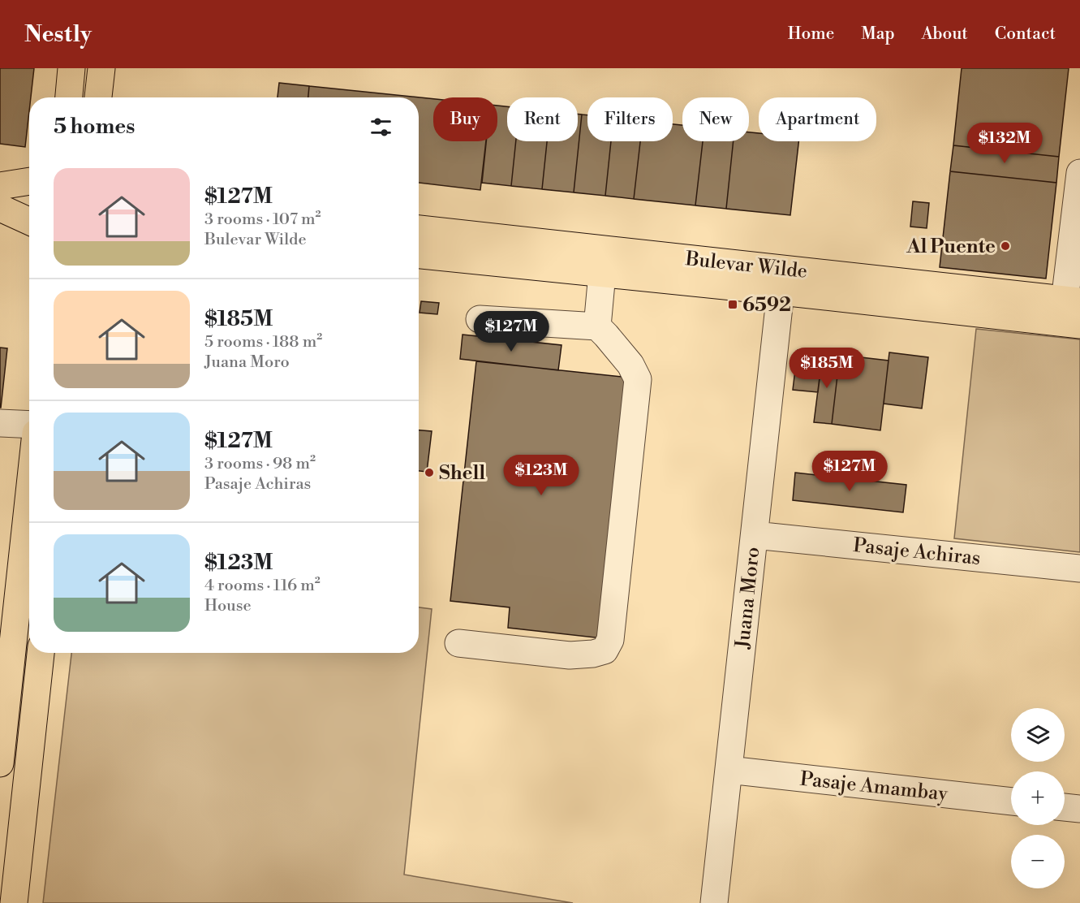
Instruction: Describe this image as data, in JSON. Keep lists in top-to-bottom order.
{
  "streets": {
    "main road": ["Bulevar Wilde"],
    "street": ["Pasaje Achiras", "Juana Moro", "Pasaje Amambay"]
  },
  "crossings": [
    ["Bulevar Wilde", "Juana Moro"],
    ["Pasaje Achiras", "Juana Moro"],
    ["Juana Moro", "Pasaje Amambay"]
  ],
  "places": {
    "other": ["Al Puente", "Shell"],
    "transit": ["6592"]
  },
  "page": {
    "header": "Nestly",
    "nav": [
      "Home",
      "Map",
      "About",
      "Contact"
    ],
    "chip": [
      "Buy",
      "Rent",
      "Filters",
      "New",
      "Apartment"
    ],
    "heading": "5 homes",
    "price": [
      "$132M",
      "$127M",
      "$185M",
      "$127M",
      "$123M"
    ],
    "list": [
      {
        "name": "$127M",
        "note": "3 rooms · 107 m² · Bulevar Wilde"
      },
      {
        "name": "$185M",
        "note": "5 rooms · 188 m² · Juana Moro"
      },
      {
        "name": "$127M",
        "note": "3 rooms · 98 m² · Pasaje Achiras"
      },
      {
        "name": "$123M",
        "note": "4 rooms · 116 m² · House"
      }
    ],
    "map_buttons": ["+", "−"]
  }
}
